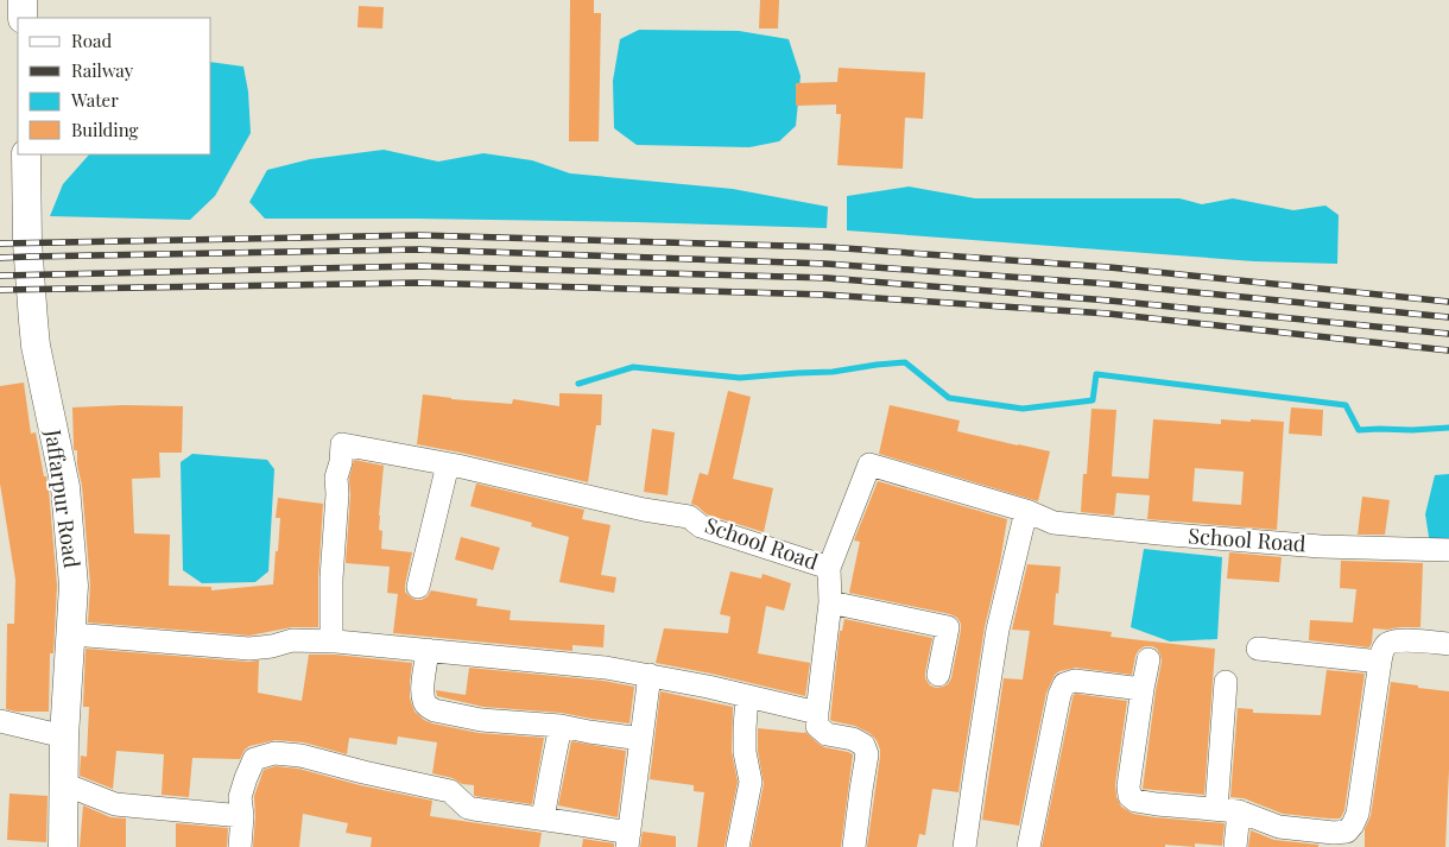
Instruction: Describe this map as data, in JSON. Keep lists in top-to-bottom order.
{
  "streets": {
    "street": ["Jaffarpur Road", "School Road"]
  },
  "legend": [
    "Road",
    "Railway",
    "Water",
    "Building"
  ]
}
